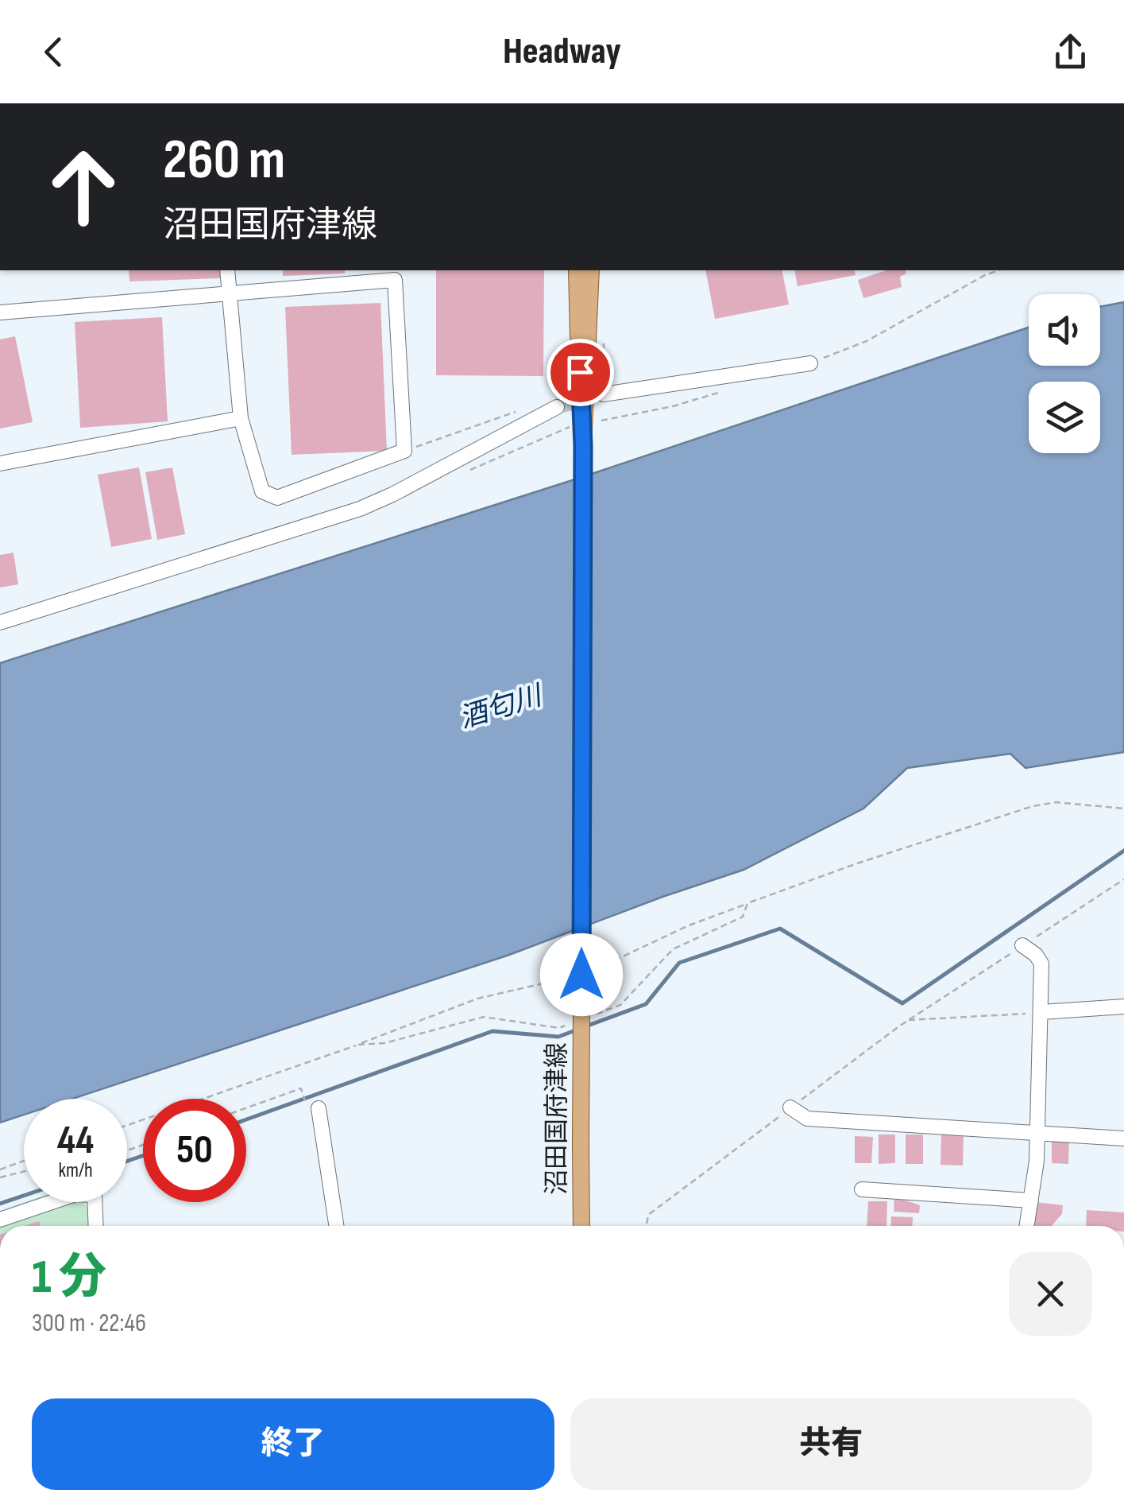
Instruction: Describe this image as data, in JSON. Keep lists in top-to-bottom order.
{
  "streets": {
    "main road": ["沼田国府津線"]
  },
  "water": ["酒匂川"],
  "page": {
    "header": "Headway",
    "turn": ["260 m", "沼田国府津線"],
    "speed": "44 km/h",
    "limit": "50",
    "heading": ["1 分", "300 m · 22:46"],
    "buttons": ["終了", "共有"]
  }
}
